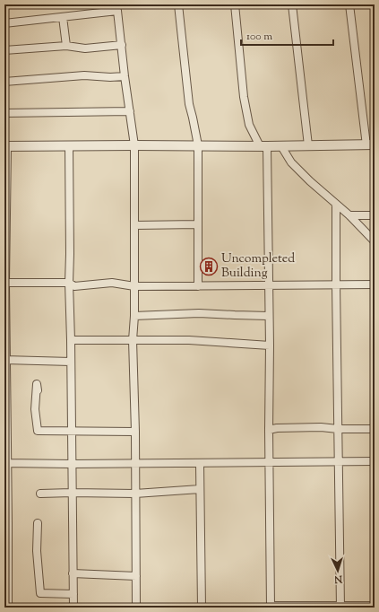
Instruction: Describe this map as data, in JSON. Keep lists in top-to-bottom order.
{
  "places": {
    "building": ["Uncompleted Building"]
  },
  "scale_bar": "100 m",
  "north": "bottom"
}
